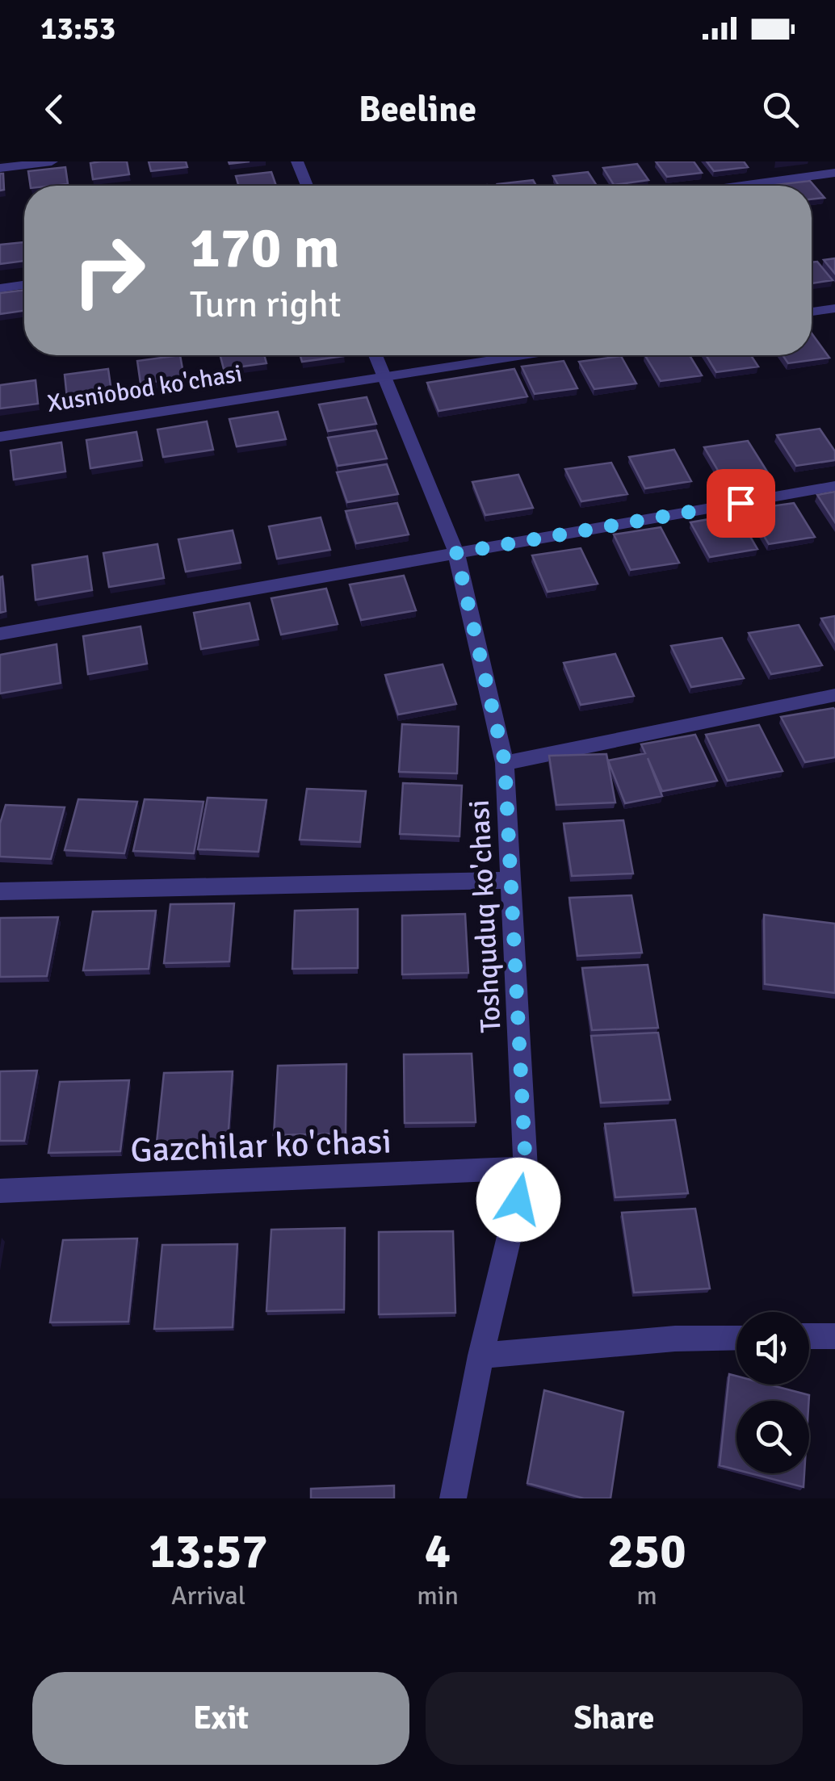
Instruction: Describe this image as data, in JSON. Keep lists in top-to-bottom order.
{
  "streets": {
    "street": ["Xusniobod ko'chasi", "Toshquduq ko'chasi", "Gazchilar ko'chasi"]
  },
  "crossings": [
    ["Xusniobod ko'chasi", "Toshquduq ko'chasi"],
    ["Toshquduq ko'chasi", "Gazchilar ko'chasi"]
  ],
  "page": {
    "status": "13:53",
    "header": "Beeline",
    "turn": ["170 m", "Turn right"],
    "eta": [
      "13:57",
      "Arrival",
      "4",
      "min",
      "250",
      "m"
    ],
    "buttons": ["Exit", "Share"]
  }
}
